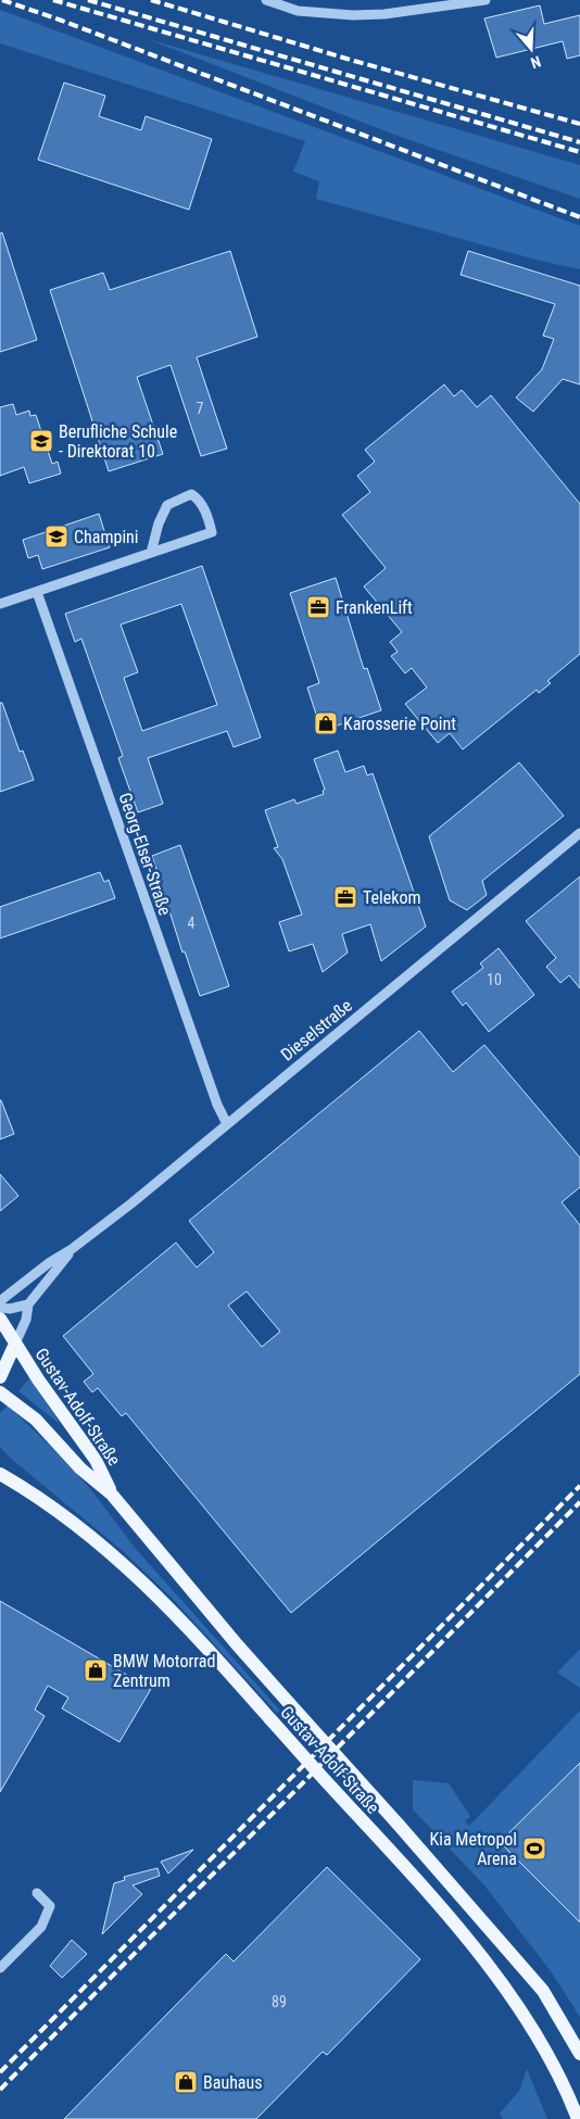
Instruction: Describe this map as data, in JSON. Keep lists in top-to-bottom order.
{
  "streets": {
    "main road": ["Gustav-Adolf-Straße"],
    "street": ["Georg-Elser-Straße", "Dieselstraße"]
  },
  "crossings": [
    ["Georg-Elser-Straße", "Dieselstraße"],
    ["Dieselstraße", "Gustav-Adolf-Straße"]
  ],
  "places": {
    "school or university": ["Berufliche Schule - Direktorat 10", "Champini"],
    "office": ["FrankenLift", "Telekom"],
    "shop": ["Karosserie Point", "BMW Motorrad Zentrum", "Bauhaus"],
    "sports": ["Kia Metropol Arena"]
  },
  "house_numbers": [
    "7",
    "4",
    "10",
    "89"
  ],
  "north": "bottom"
}
